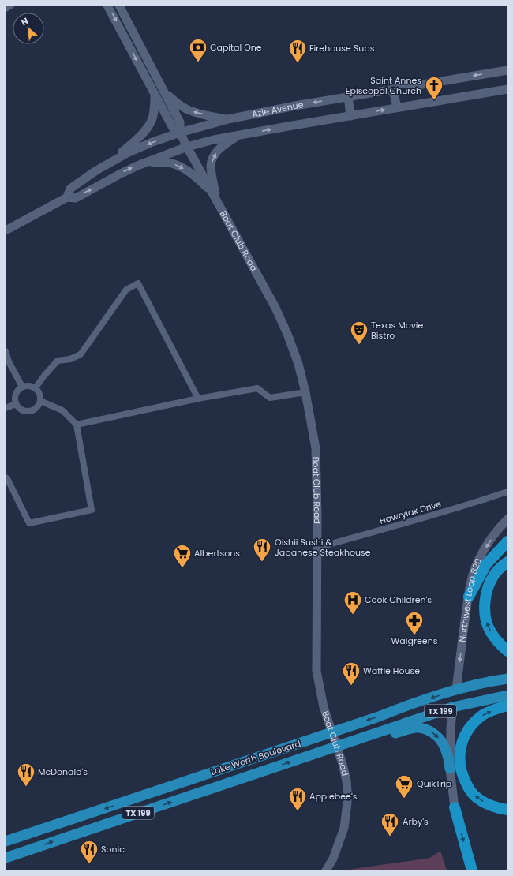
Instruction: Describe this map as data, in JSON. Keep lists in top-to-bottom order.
{
  "streets": {
    "highway": ["TX 199", "Lake Worth Boulevard"],
    "main road": ["Azle Avenue", "Boat Club Road", "Northwest Loop 820"],
    "street": ["Hawrylak Drive"]
  },
  "crossings": [
    ["Azle Avenue", "Boat Club Road"],
    ["Boat Club Road", "Hawrylak Drive"],
    ["Boat Club Road", "Lake Worth Boulevard"],
    ["Northwest Loop 820", "Lake Worth Boulevard"]
  ],
  "one_way": ["Northwest Loop 820"],
  "places": {
    "bank": ["Capital One"],
    "restaurant": [
      "Firehouse Subs",
      "Oishii Sushi & Japanese Steakhouse",
      "Waffle House",
      "McDonald's",
      "Applebee's",
      "Arby's",
      "Sonic"
    ],
    "church": ["Saint Annes Episcopal Church"],
    "theatre": ["Texas Movie Bistro"],
    "supermarket": ["Albertsons", "QuikTrip"],
    "hospital": ["Cook Children's"],
    "pharmacy": ["Walgreens"]
  },
  "north": "top left"
}
